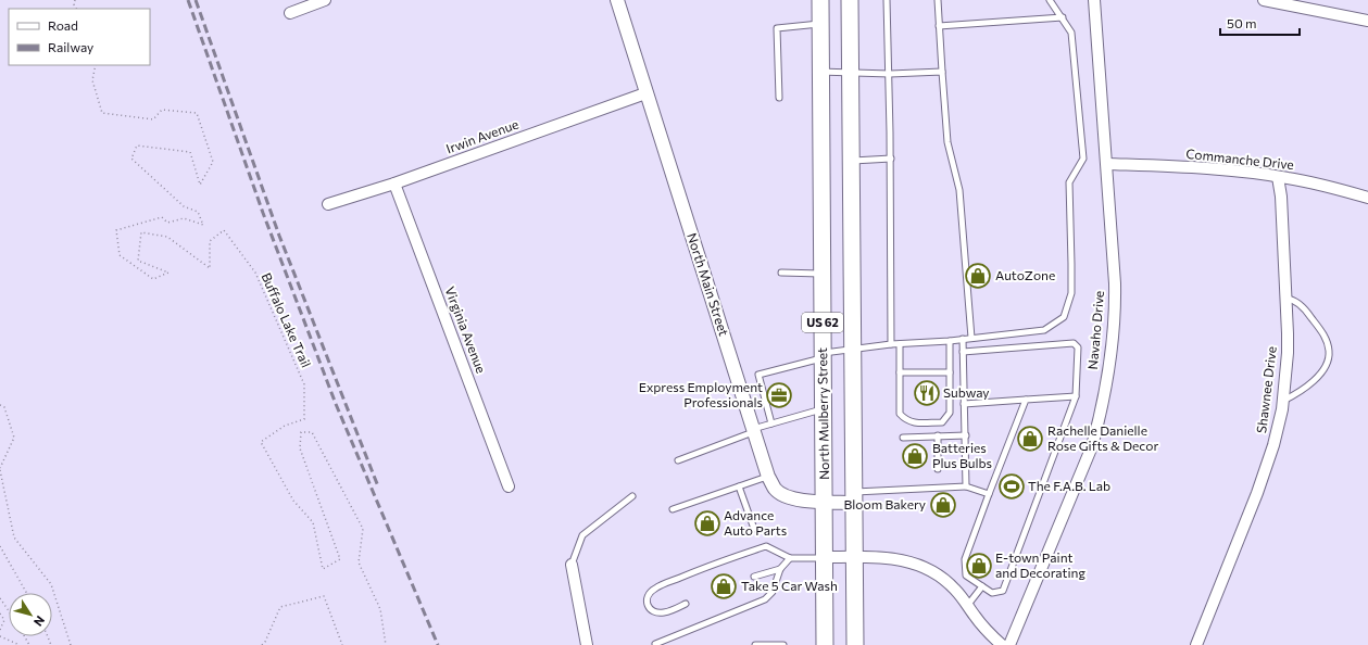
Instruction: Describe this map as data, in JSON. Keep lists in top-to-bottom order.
{
  "streets": {
    "main road": ["US 62", "North Mulberry Street"],
    "street": [
      "Irwin Avenue",
      "Commanche Drive",
      "North Main Street",
      "Virginia Avenue",
      "Navaho Drive",
      "Shawnee Drive"
    ],
    "path": ["Buffalo Lake Trail"]
  },
  "crossings": [
    ["Irwin Avenue", "North Main Street"],
    ["Irwin Avenue", "Virginia Avenue"],
    ["Commanche Drive", "Navaho Drive"],
    ["Commanche Drive", "Shawnee Drive"],
    ["North Main Street", "US 62"],
    ["North Main Street", "North Mulberry Street"]
  ],
  "places": {
    "shop": [
      "AutoZone",
      "Rachelle Danielle Rose Gifts & Decor",
      "Batteries Plus Bulbs",
      "Bloom Bakery",
      "Advance Auto Parts",
      "E-town Paint and Decorating",
      "Take 5 Car Wash"
    ],
    "restaurant": ["Subway"],
    "office": ["Express Employment Professionals"],
    "sports": ["The F.A.B. Lab"]
  },
  "legend": ["Road", "Railway"],
  "scale_bar": "50 m",
  "north": "bottom right"
}
